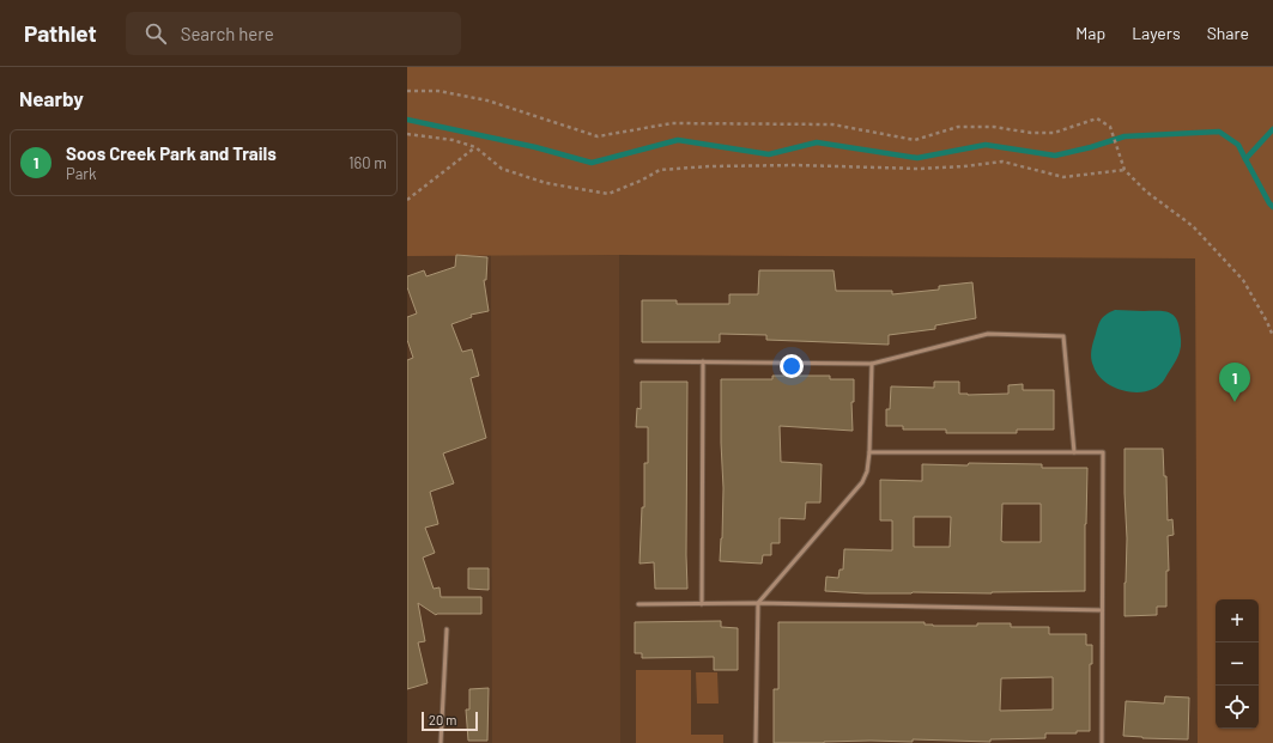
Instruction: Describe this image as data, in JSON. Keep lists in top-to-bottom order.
{
  "scale_bar": "20 m",
  "page": {
    "header": "Pathlet",
    "search": "Search here",
    "nav": ["Map", "Layers", "Share"],
    "heading": "Nearby",
    "list": [
      {
        "mark": "1",
        "name": "Soos Creek Park and Trails",
        "note": "Park",
        "value": "160 m"
      }
    ],
    "pins": "1",
    "map_buttons": ["+", "−"],
    "scale": "20 m"
  }
}
